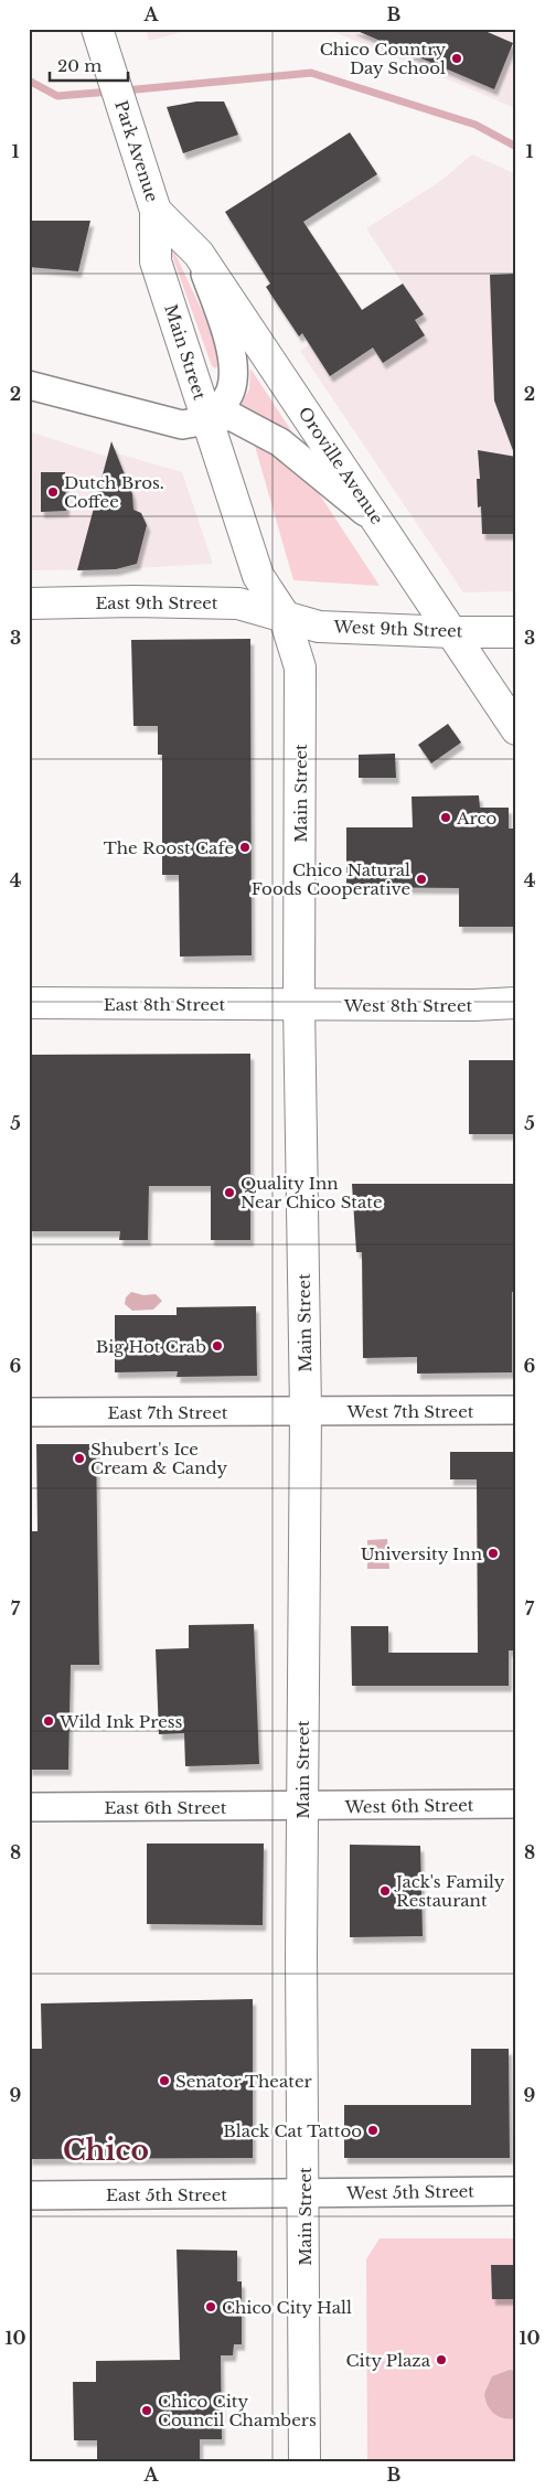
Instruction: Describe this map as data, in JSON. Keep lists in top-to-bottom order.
{
  "streets": {
    "main road": [
      "Park Avenue",
      "Main Street",
      "Oroville Avenue",
      "East 9th Street",
      "West 9th Street",
      "East 8th Street",
      "West 8th Street"
    ],
    "street": [
      "West 7th Street",
      "East 7th Street",
      "West 6th Street",
      "East 6th Street",
      "West 5th Street",
      "East 5th Street"
    ]
  },
  "crossings": [
    ["Park Avenue", "Main Street"],
    ["Park Avenue", "Oroville Avenue"],
    ["Main Street", "Oroville Avenue"],
    ["Main Street", "East 9th Street"],
    ["Main Street", "West 9th Street"],
    ["Main Street", "East 8th Street"],
    ["Main Street", "West 8th Street"],
    ["Main Street", "West 7th Street"],
    ["Main Street", "East 7th Street"],
    ["Main Street", "West 6th Street"],
    ["Main Street", "East 6th Street"],
    ["Main Street", "West 5th Street"],
    ["Main Street", "East 5th Street"],
    ["Oroville Avenue", "West 9th Street"],
    ["East 9th Street", "West 9th Street"],
    ["East 8th Street", "West 8th Street"],
    ["West 7th Street", "East 7th Street"],
    ["West 6th Street", "East 6th Street"],
    ["West 5th Street", "East 5th Street"]
  ],
  "districts": ["Chico"],
  "places": [
    "Chico Country Day School",
    "Dutch Bros. Coffee",
    "Arco",
    "The Roost Cafe",
    "Chico Natural Foods Cooperative",
    "Quality Inn Near Chico State",
    "Big Hot Crab",
    "Shubert's Ice Cream & Candy",
    "University Inn",
    "Wild Ink Press",
    "Jack's Family Restaurant",
    "Senator Theater",
    "Black Cat Tattoo",
    "Chico City Hall",
    "City Plaza",
    "Chico City Council Chambers"
  ],
  "scale_bar": "20 m",
  "grid": {
    "columns": ["A", "B"],
    "rows": [
      "1",
      "2",
      "3",
      "4",
      "5",
      "6",
      "7",
      "8",
      "9",
      "10"
    ]
  }
}
